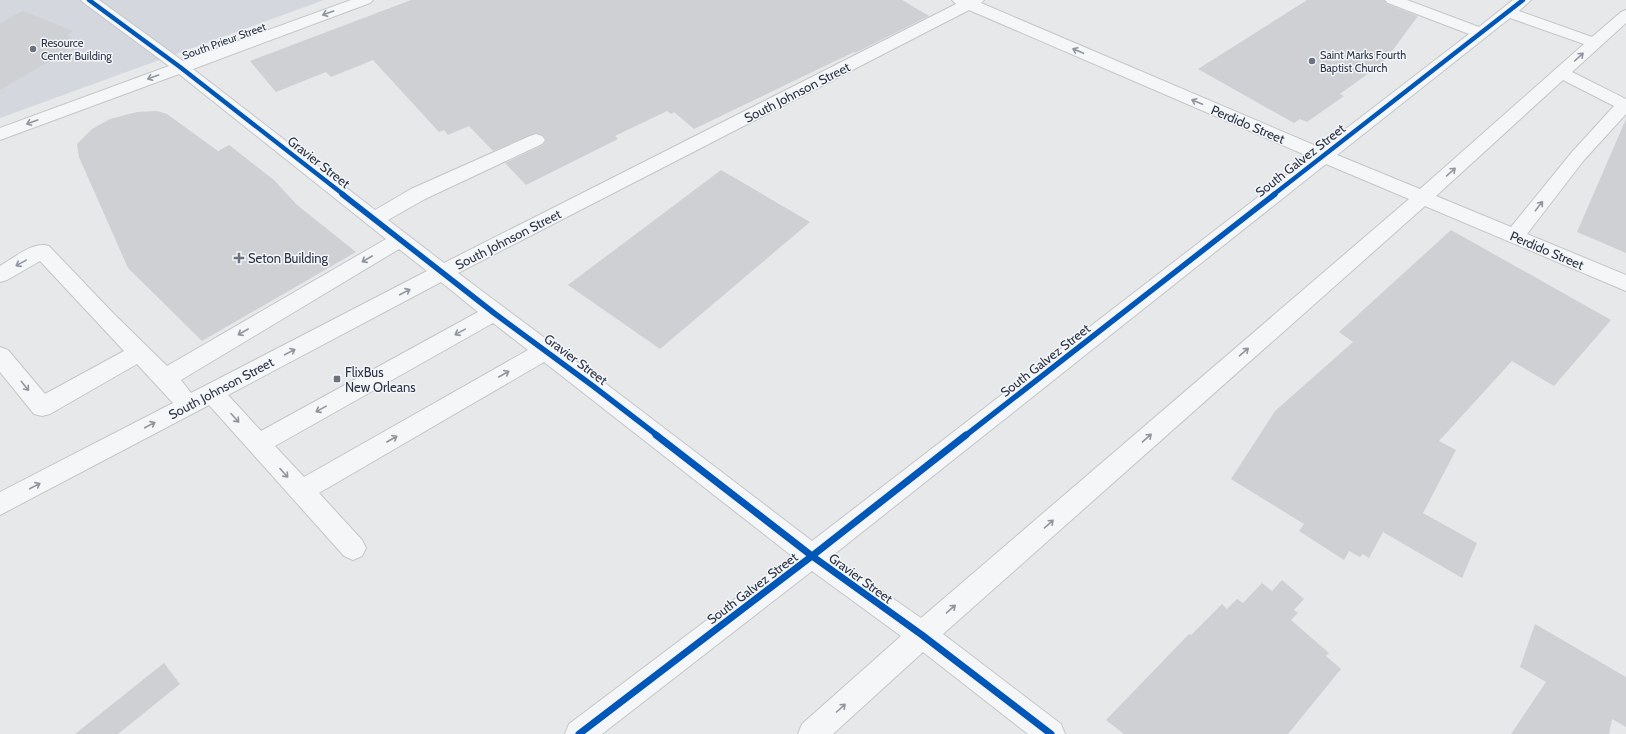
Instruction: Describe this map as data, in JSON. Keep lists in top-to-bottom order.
{
  "streets": {
    "street": [
      "South Prieur Street",
      "South Johnson Street",
      "Perdido Street",
      "South Galvez Street",
      "Gravier Street"
    ]
  },
  "crossings": [
    ["South Prieur Street", "Gravier Street"],
    ["South Johnson Street", "Perdido Street"],
    ["South Johnson Street", "Gravier Street"],
    ["Perdido Street", "South Galvez Street"],
    ["South Galvez Street", "Gravier Street"]
  ],
  "one_way": ["South Prieur Street", "Perdido Street"],
  "places": {
    "other": ["Resource Center Building", "Saint Marks Fourth Baptist Church"],
    "health": ["Seton Building"],
    "transit": ["FlixBus New Orleans"]
  }
}
